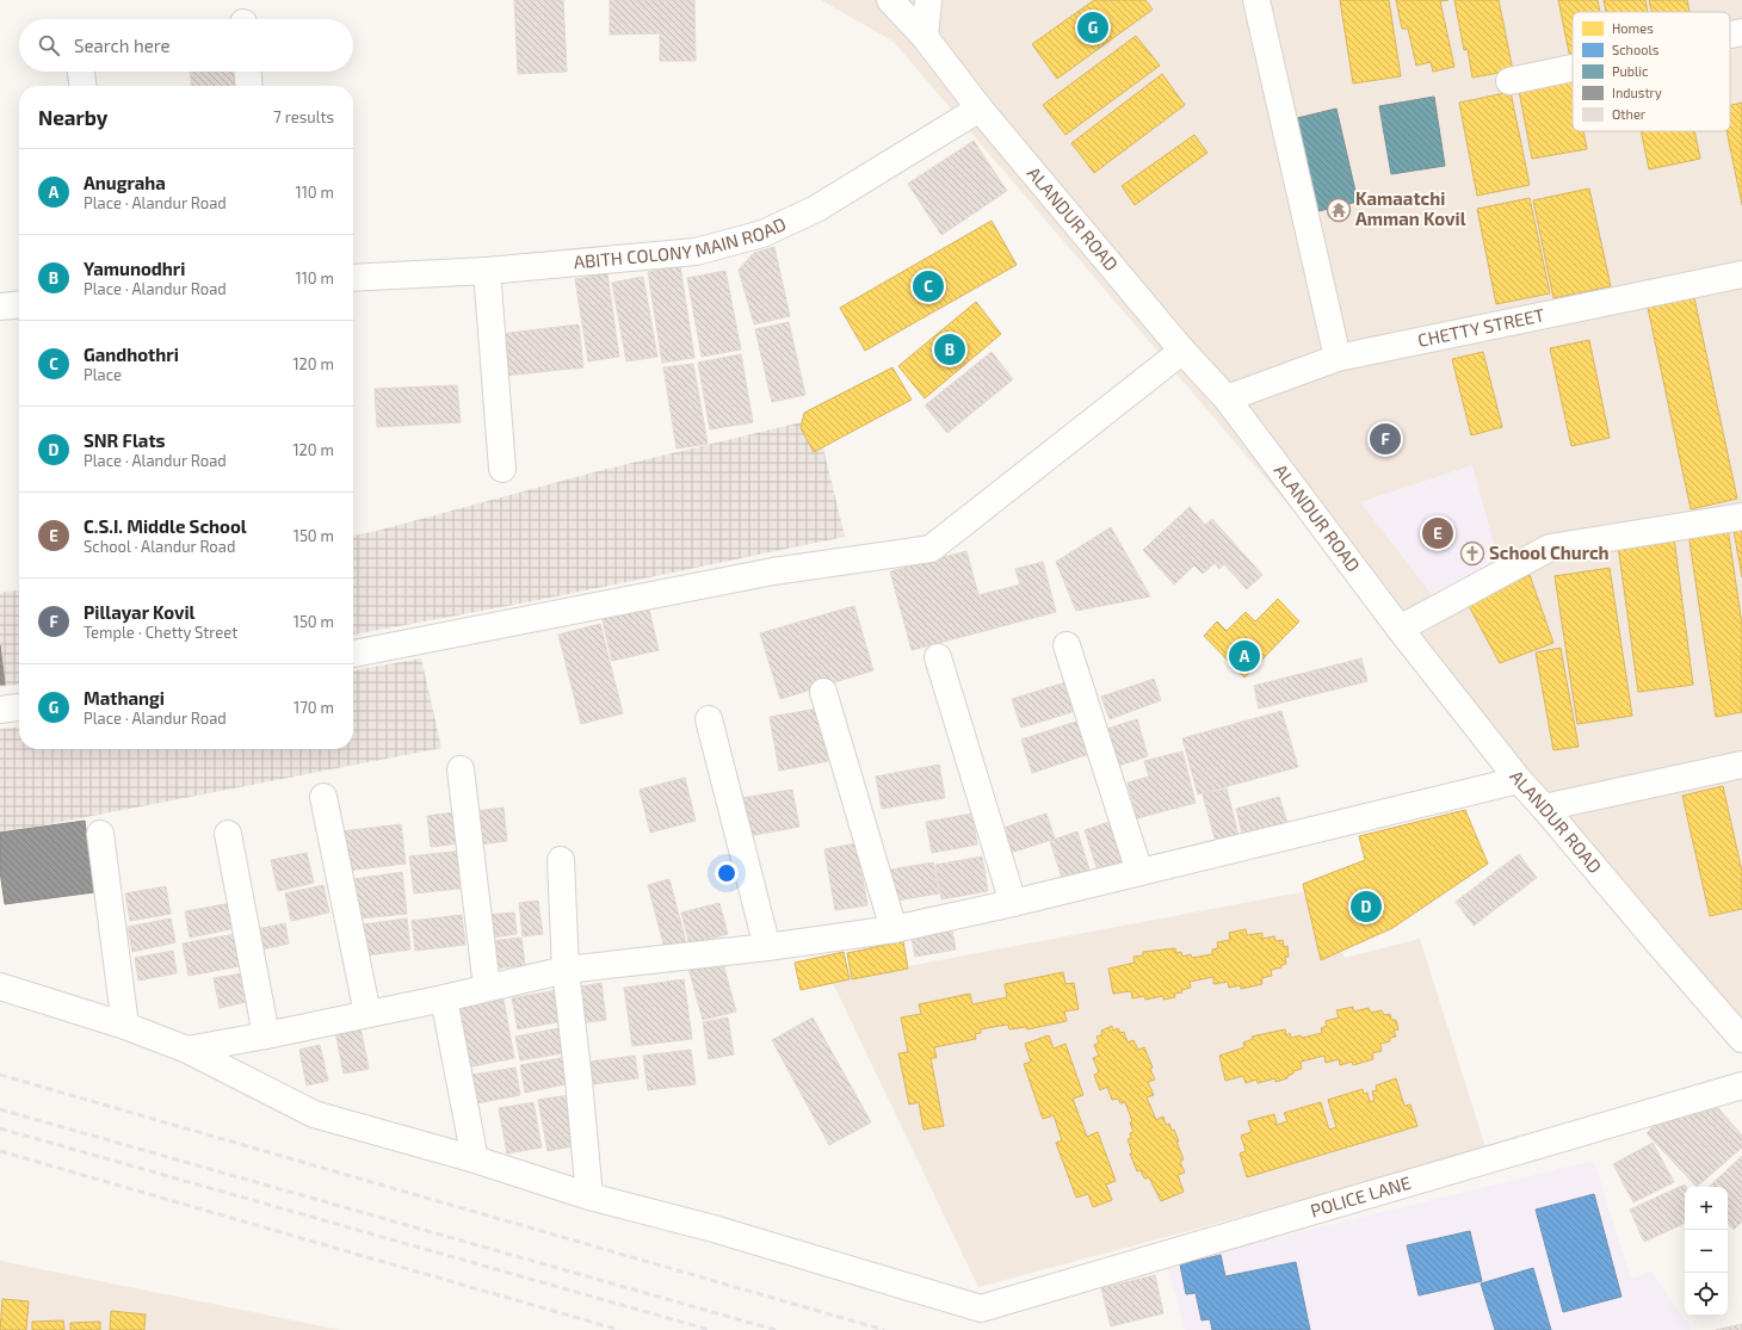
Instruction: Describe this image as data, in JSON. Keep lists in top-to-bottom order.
{
  "streets": {
    "street": [
      "ALANDUR ROAD",
      "ABITH COLONY MAIN ROAD",
      "CHETTY STREET",
      "POLICE LANE"
    ]
  },
  "crossings": [
    ["ALANDUR ROAD", "ABITH COLONY MAIN ROAD"],
    ["ALANDUR ROAD", "CHETTY STREET"]
  ],
  "places": {
    "temple": ["Kamaatchi Amman Kovil"],
    "church": ["School Church"]
  },
  "legend": [
    "Homes",
    "Schools",
    "Public",
    "Industry",
    "Other"
  ],
  "page": {
    "pins": [
      "G",
      "C",
      "B",
      "F",
      "E",
      "A",
      "D"
    ],
    "search": "Search here",
    "heading": ["Nearby", "7 results"],
    "list": [
      {
        "mark": "A",
        "name": "Anugraha",
        "note": "Place · Alandur Road",
        "value": "110 m"
      },
      {
        "mark": "B",
        "name": "Yamunodhri",
        "note": "Place · Alandur Road",
        "value": "110 m"
      },
      {
        "mark": "C",
        "name": "Gandhothri",
        "note": "Place",
        "value": "120 m"
      },
      {
        "mark": "D",
        "name": "SNR Flats",
        "note": "Place · Alandur Road",
        "value": "120 m"
      },
      {
        "mark": "E",
        "name": "C.S.I. Middle School",
        "note": "School · Alandur Road",
        "value": "150 m"
      },
      {
        "mark": "F",
        "name": "Pillayar Kovil",
        "note": "Temple · Chetty Street",
        "value": "150 m"
      },
      {
        "mark": "G",
        "name": "Mathangi",
        "note": "Place · Alandur Road",
        "value": "170 m"
      }
    ],
    "map_buttons": ["+", "−"]
  }
}
